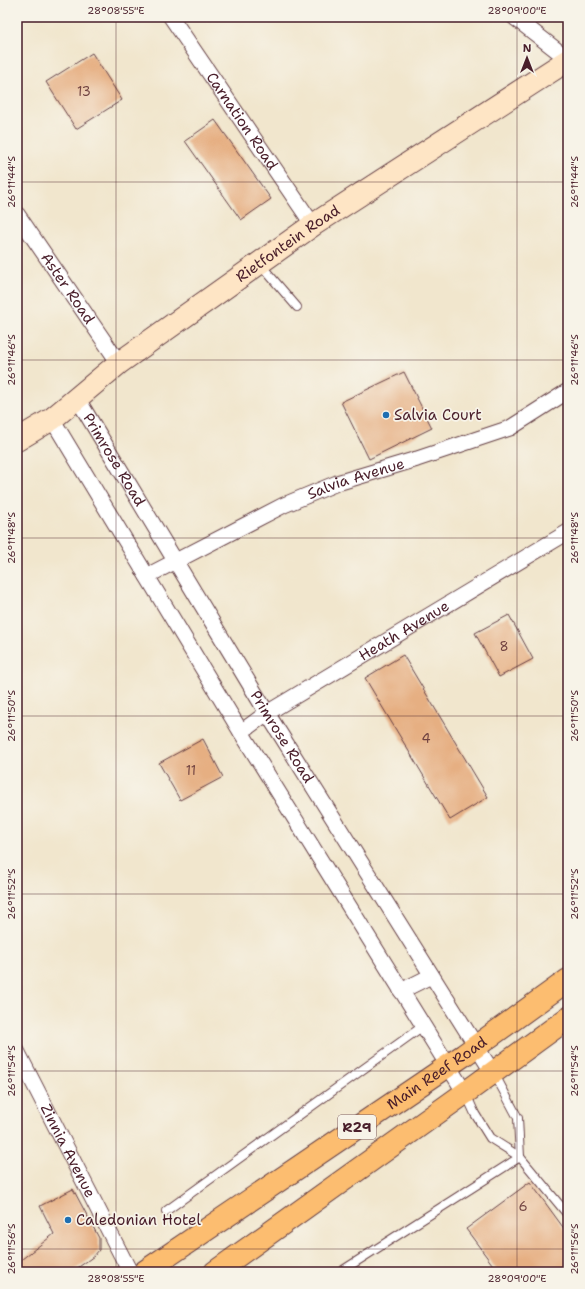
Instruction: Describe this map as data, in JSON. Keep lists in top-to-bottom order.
{
  "streets": {
    "main road": ["Main Reef Road", "R29"],
    "street": [
      "Carnation Road",
      "Rietfontein Road",
      "Aster Road",
      "Primrose Road",
      "Salvia Avenue",
      "Heath Avenue",
      "Zinnia Avenue"
    ]
  },
  "crossings": [
    ["Carnation Road", "Rietfontein Road"],
    ["Rietfontein Road", "Aster Road"],
    ["Rietfontein Road", "Primrose Road"],
    ["Primrose Road", "Salvia Avenue"],
    ["Primrose Road", "Heath Avenue"],
    ["Primrose Road", "Main Reef Road"],
    ["Primrose Road", "R29"]
  ],
  "places": ["Salvia Court", "Caledonian Hotel"],
  "house_numbers": [
    "13",
    "8",
    "4",
    "11",
    "6"
  ],
  "north": "top",
  "coordinates": [
    "28°08'55\"E",
    "28°09'00\"E",
    "26°11'44\"S",
    "26°11'46\"S",
    "26°11'48\"S",
    "26°11'50\"S",
    "26°11'52\"S",
    "26°11'54\"S",
    "26°11'56\"S"
  ]
}
